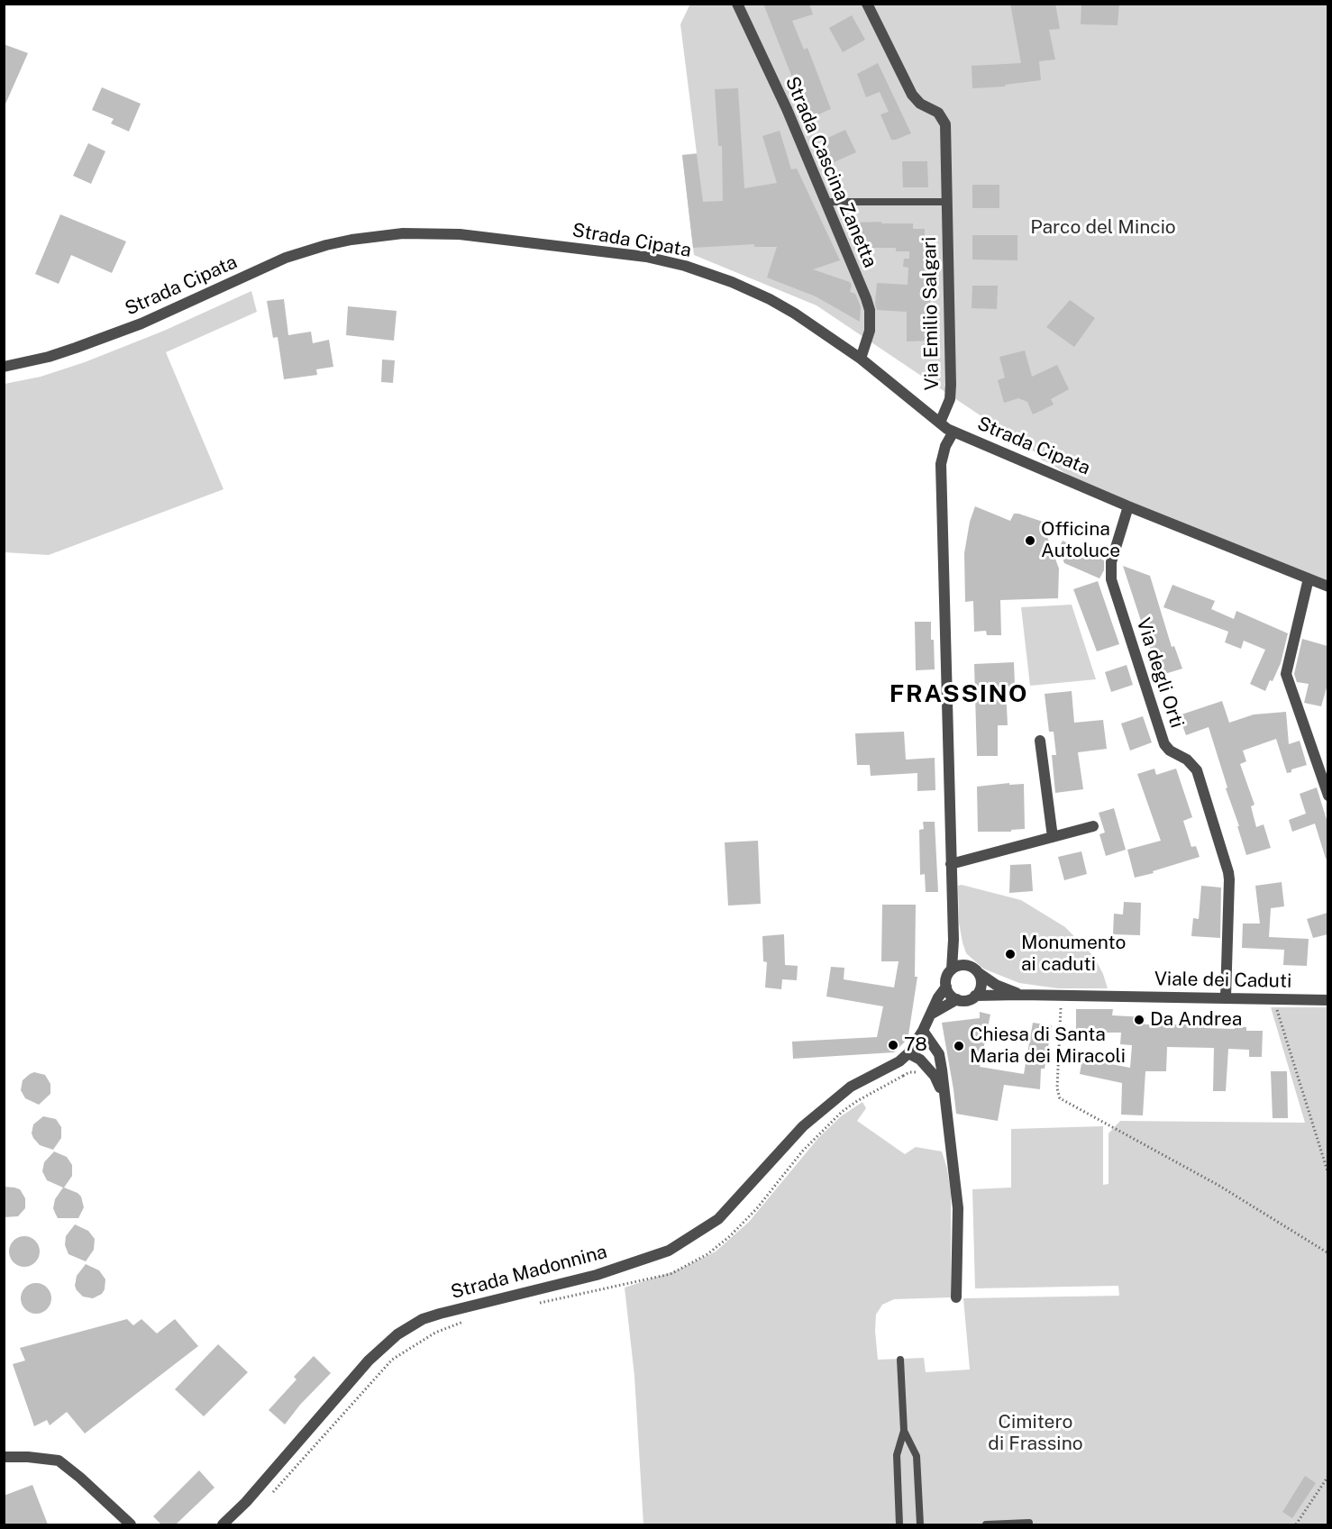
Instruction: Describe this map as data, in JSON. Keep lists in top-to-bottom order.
{
  "streets": {
    "street": [
      "Strada Cascina Zanetta",
      "Strada Cipata",
      "Via Emilio Salgari",
      "Via degli Orti",
      "Viale dei Caduti",
      "Strada Madonnina"
    ]
  },
  "crossings": [
    ["Strada Cascina Zanetta", "Strada Cipata"],
    ["Strada Cipata", "Via Emilio Salgari"],
    ["Strada Cipata", "Via degli Orti"],
    ["Via degli Orti", "Viale dei Caduti"]
  ],
  "districts": ["FRASSINO"],
  "parks": ["Parco del Mincio", "Cimitero di Frassino"],
  "places": [
    "Officina Autoluce",
    "Monumento ai caduti",
    "Da Andrea",
    "78",
    "Chiesa di Santa Maria dei Miracoli"
  ]
}
